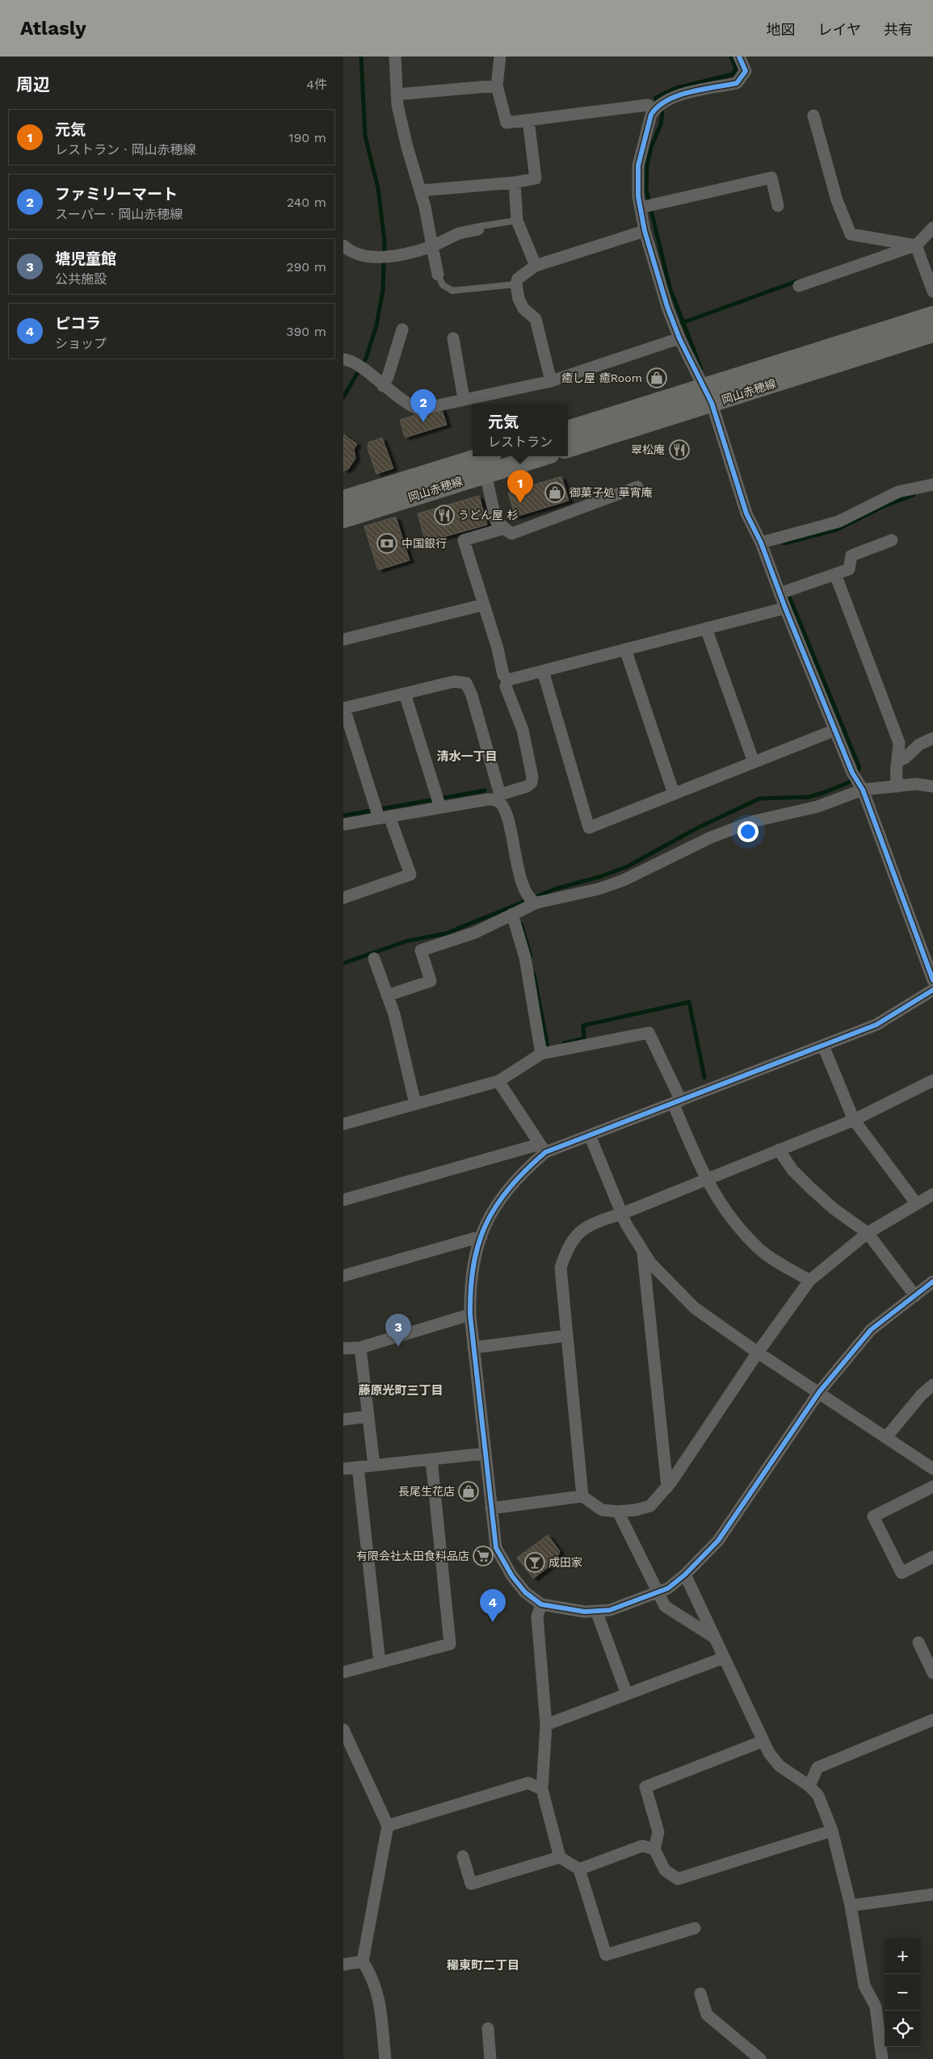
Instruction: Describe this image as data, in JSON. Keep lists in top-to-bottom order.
{
  "streets": {
    "main road": ["岡山赤穂線"]
  },
  "districts": ["清水一丁目", "藤原光町三丁目", "穝東町二丁目"],
  "places": {
    "shop": ["癒し屋 癒Room", "御菓子処 華宵庵", "長尾生花店"],
    "restaurant": ["翠松庵", "うどん屋 杉"],
    "bank": ["中国銀行"],
    "supermarket": ["有限会社太田食料品店"],
    "bar": ["成田家"]
  },
  "page": {
    "header": "Atlasly",
    "nav": ["地図", "レイヤ", "共有"],
    "heading": ["周辺", "4件"],
    "list": [
      {
        "mark": "1",
        "name": "元気",
        "note": "レストラン · 岡山赤穂線",
        "value": "190 m"
      },
      {
        "mark": "2",
        "name": "ファミリーマート",
        "note": "スーパー · 岡山赤穂線",
        "value": "240 m"
      },
      {
        "mark": "3",
        "name": "塘児童館",
        "note": "公共施設",
        "value": "290 m"
      },
      {
        "mark": "4",
        "name": "ピコラ",
        "note": "ショップ",
        "value": "390 m"
      }
    ],
    "pins": [
      "2",
      "1",
      "3",
      "4"
    ],
    "popup": ["元気", "レストラン"],
    "map_buttons": ["+", "−"]
  }
}
